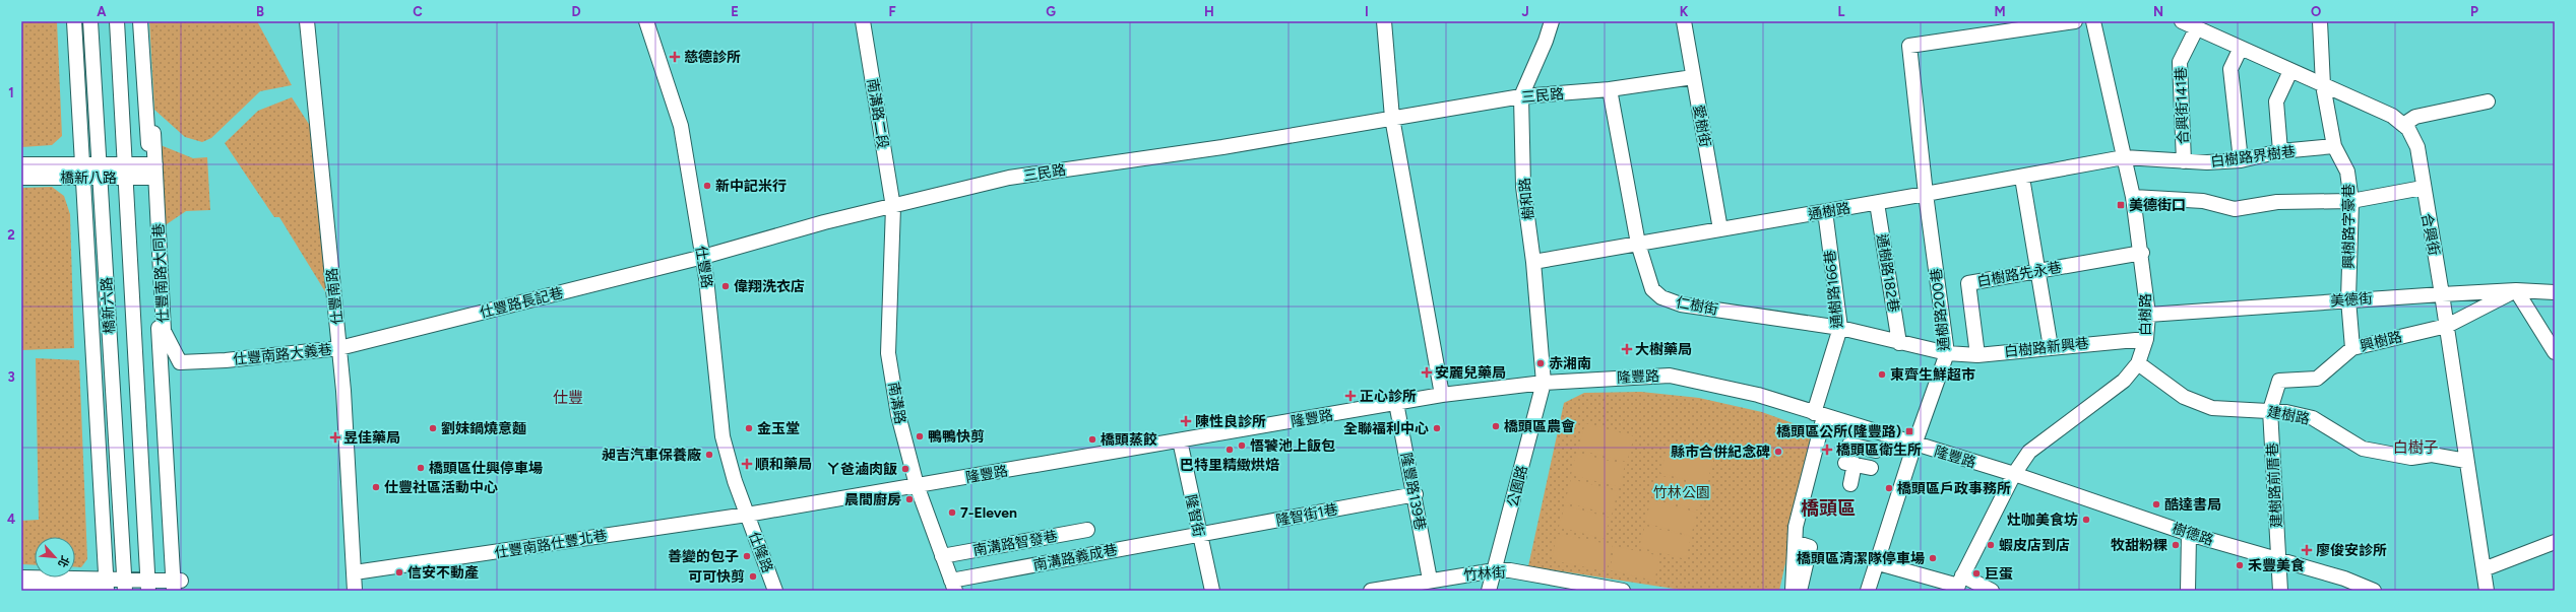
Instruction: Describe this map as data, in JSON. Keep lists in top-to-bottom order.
{
  "streets": {
    "street": [
      "三民路",
      "合興街141巷",
      "南溝路二段",
      "愛樹街",
      "白樹路界樹巷",
      "橋新八路",
      "樹和路",
      "通樹路",
      "興樹路字豪巷",
      "合興街",
      "仕豐路",
      "仕豐南路大同巷",
      "通樹路182巷",
      "白樹路先永巷",
      "通樹路166巷",
      "仕豐南路",
      "美德街",
      "仕豐路長記巷",
      "橋新六路",
      "仁樹街",
      "通樹路200巷",
      "白樹路",
      "興樹路",
      "白樹路新興巷",
      "仕豐南路大義巷",
      "隆豐路",
      "南溝路",
      "建樹路",
      "建樹路前厝巷",
      "公園路",
      "隆豐路139巷",
      "隆智街1巷",
      "隆智街",
      "樹德路",
      "南溝路智發巷",
      "仕豐南路仕豐北巷",
      "仕隆路",
      "南溝路義成巷",
      "竹林街"
    ]
  },
  "crossings": [
    ["三民路", "南溝路二段"],
    ["三民路", "愛樹街"],
    ["三民路", "樹和路"],
    ["三民路", "仕豐路"],
    ["三民路", "仕豐路長記巷"],
    ["三民路", "仁樹街"],
    ["三民路", "南溝路"],
    ["合興街141巷", "白樹路界樹巷"],
    ["合興街141巷", "合興街"],
    ["南溝路二段", "南溝路"],
    ["愛樹街", "通樹路"],
    ["白樹路界樹巷", "通樹路"],
    ["白樹路界樹巷", "興樹路字豪巷"],
    ["白樹路界樹巷", "白樹路"],
    ["橋新八路", "仕豐南路大同巷"],
    ["橋新八路", "橋新六路"],
    ["樹和路", "通樹路"],
    ["樹和路", "隆豐路"],
    ["樹和路", "公園路"],
    ["通樹路", "通樹路182巷"],
    ["通樹路", "通樹路166巷"],
    ["通樹路", "仁樹街"],
    ["通樹路", "通樹路200巷"],
    ["通樹路", "白樹路"],
    ["興樹路字豪巷", "合興街"],
    ["興樹路字豪巷", "美德街"],
    ["興樹路字豪巷", "興樹路"],
    ["合興街", "美德街"],
    ["合興街", "興樹路"],
    ["合興街", "建樹路"],
    ["仕豐路", "仕豐路長記巷"],
    ["仕豐路", "隆豐路"],
    ["仕豐路", "仕豐南路仕豐北巷"],
    ["仕豐路", "仕隆路"],
    ["仕豐南路大同巷", "仕豐南路大義巷"],
    ["通樹路182巷", "仁樹街"],
    ["白樹路先永巷", "白樹路"],
    ["白樹路先永巷", "白樹路新興巷"],
    ["通樹路166巷", "仁樹街"],
    ["通樹路166巷", "隆豐路"],
    ["仕豐南路", "仕豐路長記巷"],
    ["仕豐南路", "仕豐南路大義巷"],
    ["仕豐南路", "仕豐南路仕豐北巷"],
    ["美德街", "白樹路"],
    ["美德街", "興樹路"],
    ["仕豐路長記巷", "仕豐南路大義巷"],
    ["仁樹街", "通樹路200巷"],
    ["仁樹街", "白樹路新興巷"],
    ["通樹路200巷", "白樹路新興巷"],
    ["通樹路200巷", "隆豐路"],
    ["白樹路", "白樹路新興巷"],
    ["白樹路", "隆豐路"],
    ["白樹路", "建樹路"],
    ["白樹路", "樹德路"],
    ["興樹路", "建樹路"],
    ["興樹路", "建樹路前厝巷"],
    ["隆豐路", "南溝路"],
    ["隆豐路", "公園路"],
    ["隆豐路", "隆豐路139巷"],
    ["隆豐路", "隆智街"],
    ["隆豐路", "樹德路"],
    ["隆豐路", "仕豐南路仕豐北巷"],
    ["隆豐路", "仕隆路"],
    ["南溝路", "南溝路智發巷"],
    ["南溝路", "南溝路義成巷"],
    ["建樹路", "建樹路前厝巷"],
    ["建樹路前厝巷", "樹德路"],
    ["公園路", "竹林街"],
    ["隆豐路139巷", "隆智街1巷"],
    ["隆豐路139巷", "竹林街"],
    ["隆智街1巷", "隆智街"],
    ["隆智街1巷", "南溝路義成巷"],
    ["隆智街", "南溝路義成巷"],
    ["仕豐南路仕豐北巷", "仕隆路"]
  ],
  "districts": ["仕豐", "白樹子", "橋頭區"],
  "parks": ["竹林公園"],
  "places": {
    "health": [
      "慈德診所",
      "大樹藥局",
      "安麗兒藥局",
      "正心診所",
      "陳性良診所",
      "昱佳藥局",
      "橋頭區衛生所",
      "順和藥局",
      "廖俊安診所"
    ],
    "other": [
      "新中記米行",
      "偉翔洗衣店",
      "赤湘南",
      "東齊生鮮超市",
      "橋頭區農會",
      "劉妹鍋燒意麵",
      "金玉堂",
      "全聯福利中心",
      "鴨鴨快剪",
      "橋頭蒸餃",
      "悟饕池上飯包",
      "巴特里精緻烘焙",
      "縣市合併紀念碑",
      "昶吉汽車保養廠",
      "橋頭區仕興停車場",
      "ㄚ爸滷肉飯",
      "仕豐社區活動中心",
      "橋頭區戶政事務所",
      "晨間廚房",
      "酷達書局",
      "7-Eleven",
      "灶咖美食坊",
      "蝦皮店到店",
      "牧甜粉粿",
      "善變的包子",
      "橋頭區清潔隊停車場",
      "禾豐美食",
      "信安不動產",
      "巨蛋",
      "可可快剪"
    ],
    "transit": ["美德街口", "橋頭區公所(隆豐路)"]
  },
  "north": "bottom right",
  "grid": {
    "columns": [
      "A",
      "B",
      "C",
      "D",
      "E",
      "F",
      "G",
      "H",
      "I",
      "J",
      "K",
      "L",
      "M",
      "N",
      "O",
      "P"
    ],
    "rows": [
      "1",
      "2",
      "3",
      "4"
    ]
  }
}
